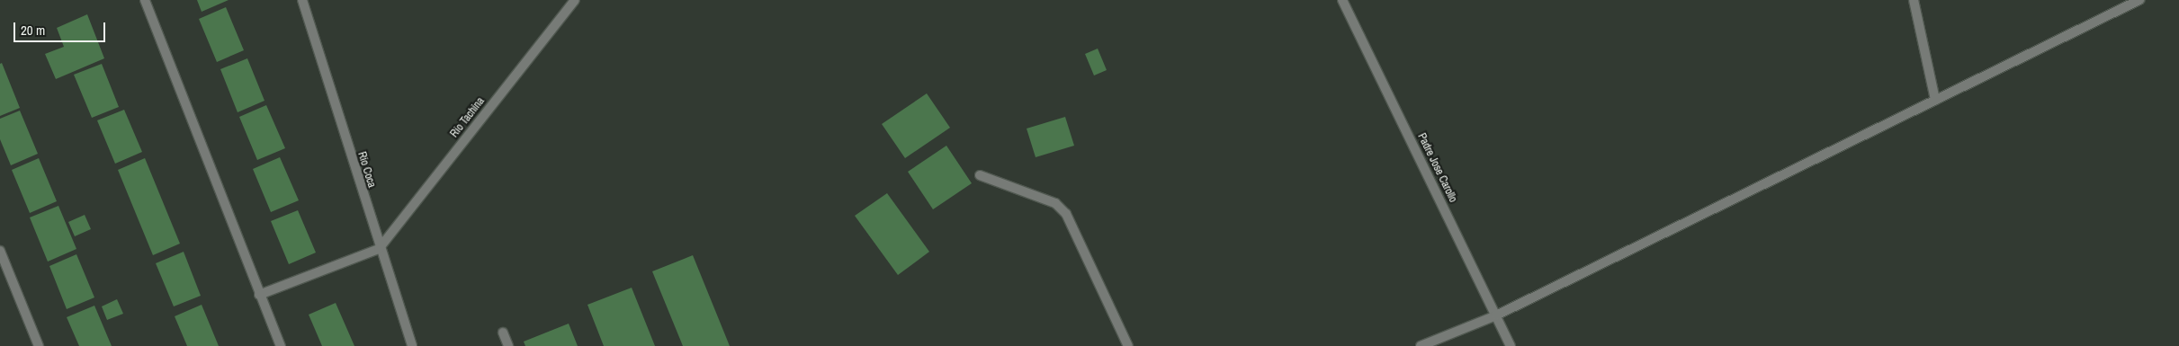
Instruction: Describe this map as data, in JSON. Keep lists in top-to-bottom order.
{
  "streets": {
    "street": ["Río Tachina", "Padre Jose Carollo", "Río Coca"]
  },
  "crossings": [
    ["Río Tachina", "Río Coca"]
  ],
  "scale_bar": "20 m"
}
